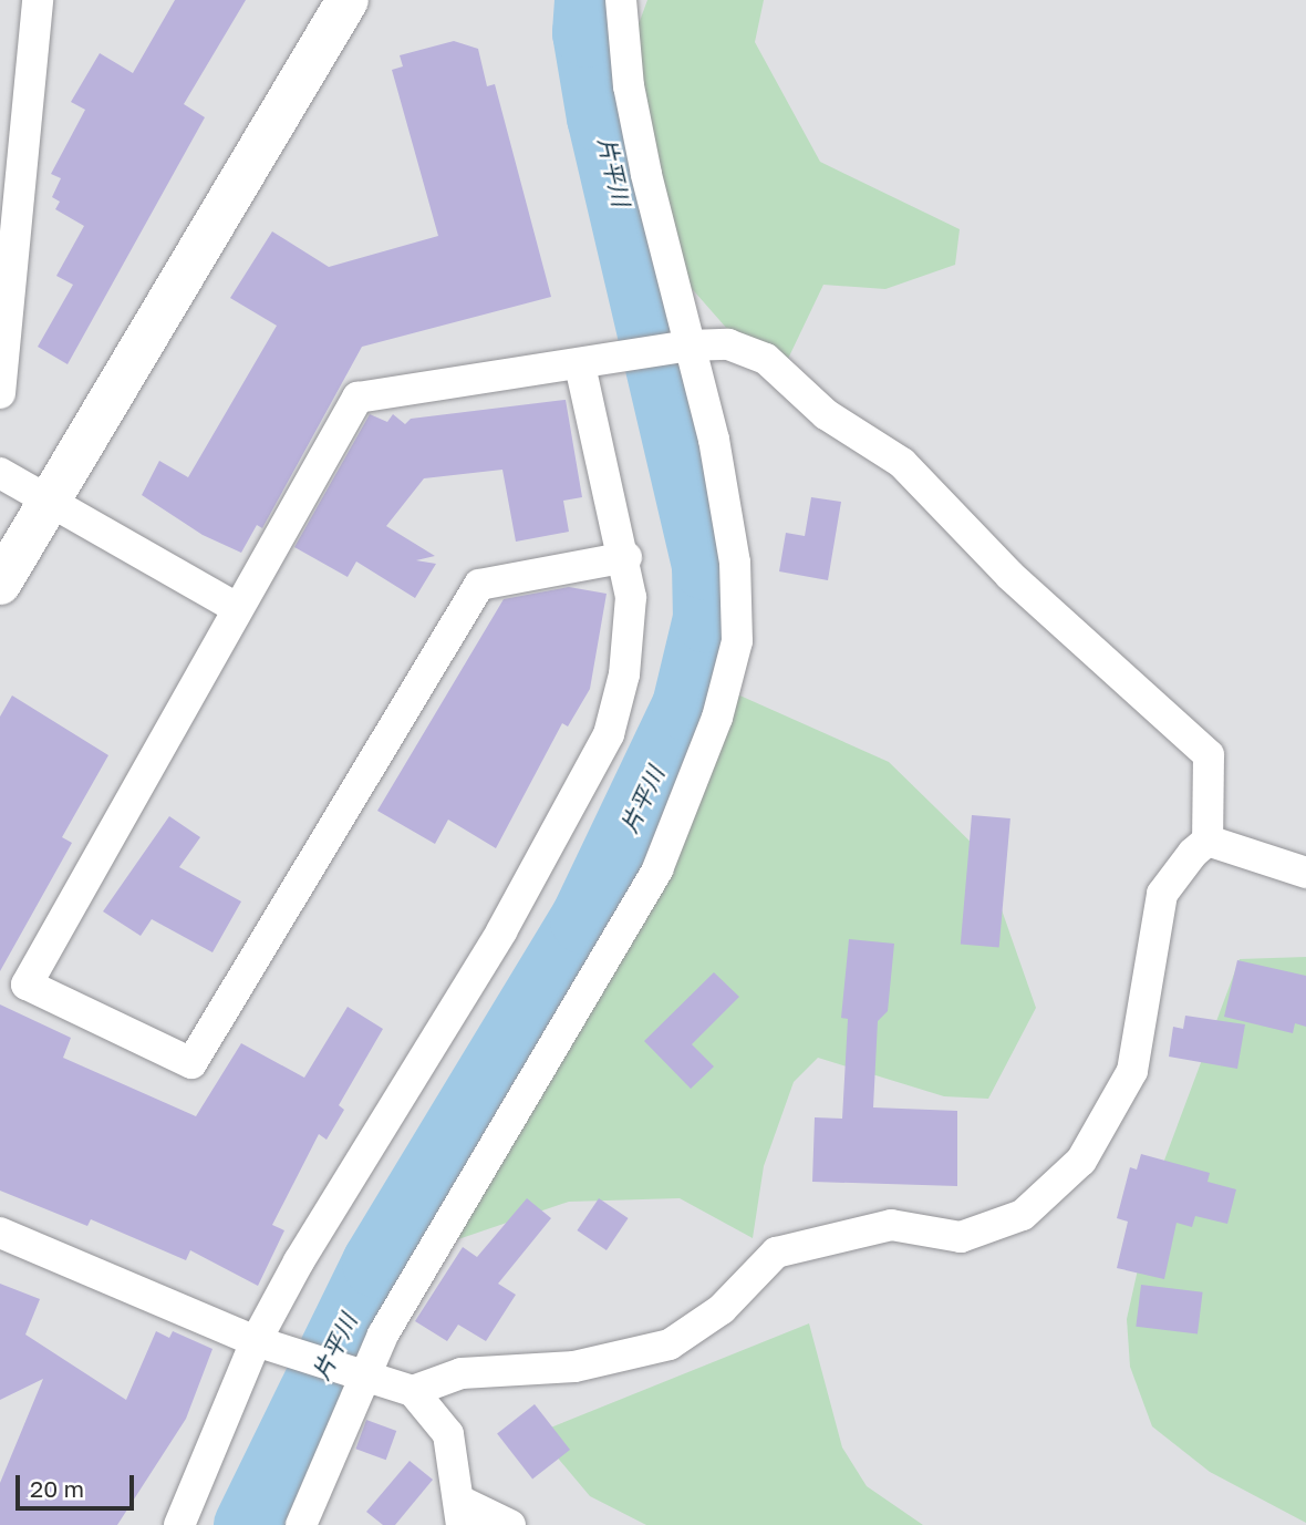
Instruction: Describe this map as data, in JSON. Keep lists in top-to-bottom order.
{
  "water": ["片平川"],
  "scale_bar": "20 m"
}
